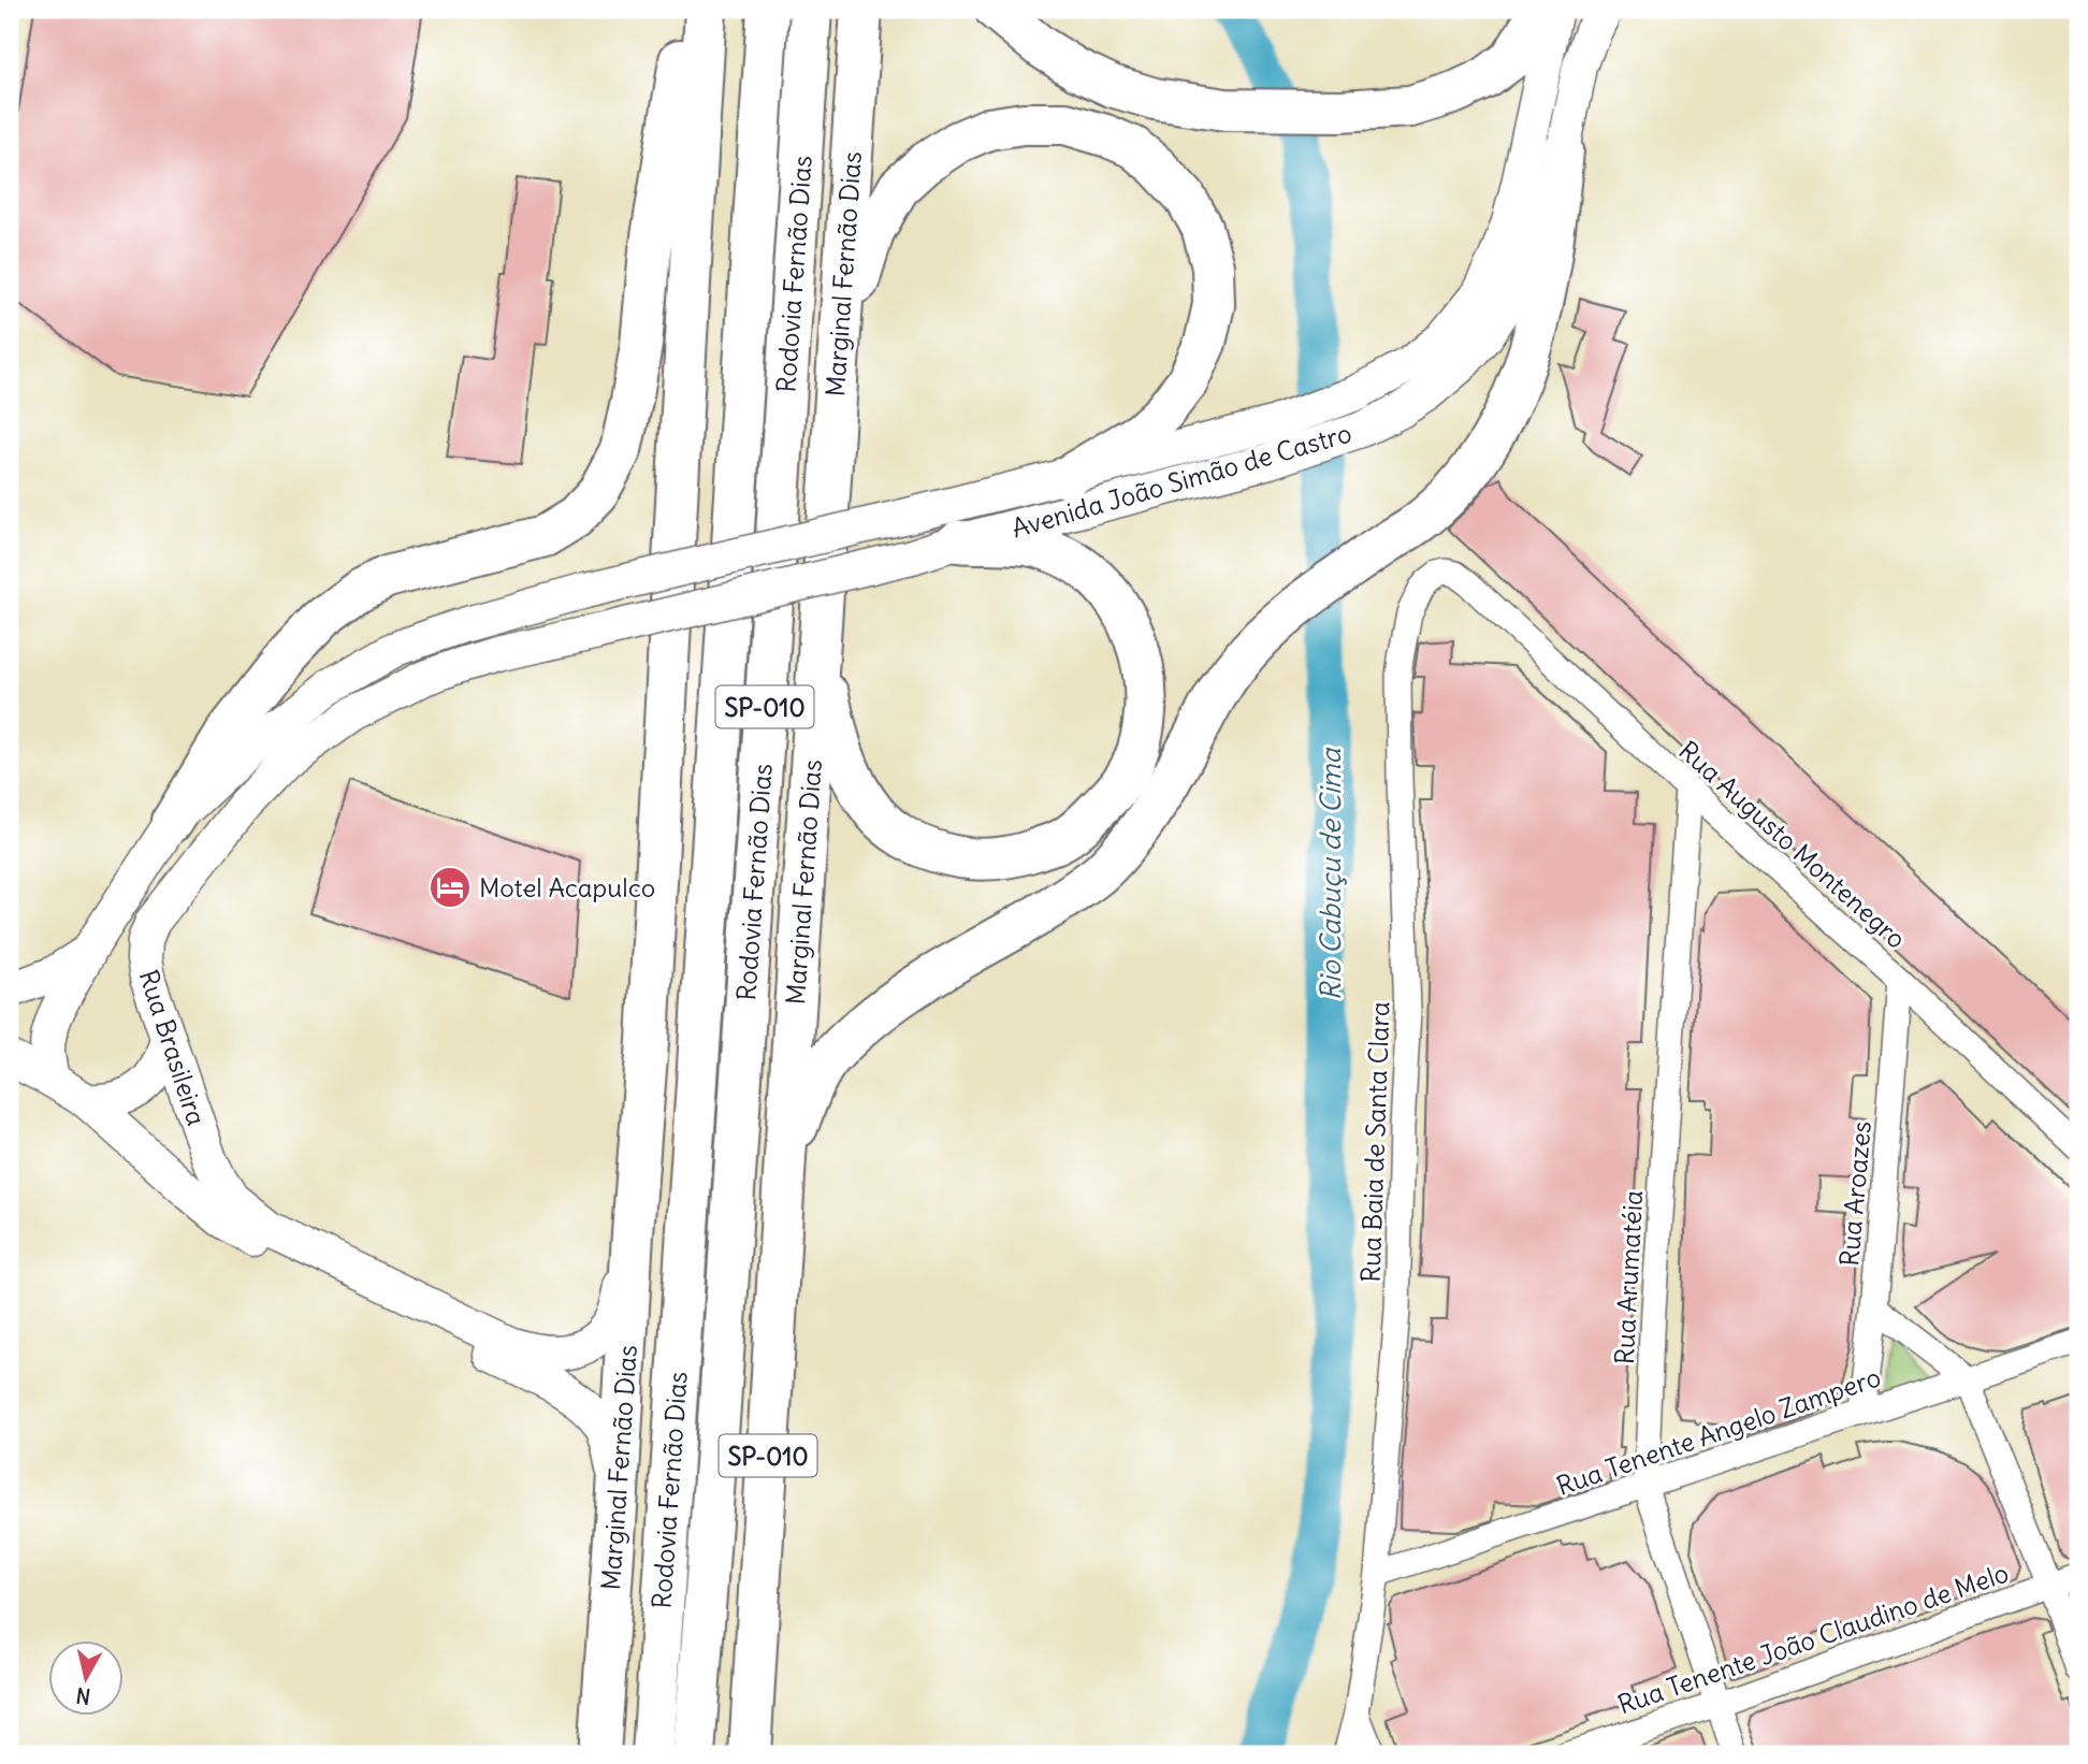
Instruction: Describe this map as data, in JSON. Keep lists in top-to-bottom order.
{
  "streets": {
    "highway": ["Rodovia Fernão Dias", "Marginal Fernão Dias", "SP-010"],
    "main road": ["Avenida João Simão de Castro", "Rua Brasileira"],
    "street": [
      "Rua Augusto Montenegro",
      "Rua Baia de Santa Clara",
      "Rua Aroazes",
      "Rua Arumatéia",
      "Rua Tenente Angelo Zampero",
      "Rua Tenente João Claudino de Melo"
    ]
  },
  "crossings": [
    ["Marginal Fernão Dias", "Rua Brasileira"],
    ["Avenida João Simão de Castro", "Rua Brasileira"],
    ["Rua Augusto Montenegro", "Rua Baia de Santa Clara"],
    ["Rua Augusto Montenegro", "Rua Aroazes"],
    ["Rua Augusto Montenegro", "Rua Arumatéia"],
    ["Rua Baia de Santa Clara", "Rua Tenente Angelo Zampero"],
    ["Rua Aroazes", "Rua Tenente Angelo Zampero"],
    ["Rua Arumatéia", "Rua Tenente Angelo Zampero"],
    ["Rua Arumatéia", "Rua Tenente João Claudino de Melo"]
  ],
  "water": ["Rio Cabuçu de Cima"],
  "places": {
    "hotel": ["Motel Acapulco"]
  },
  "north": "bottom"
}
